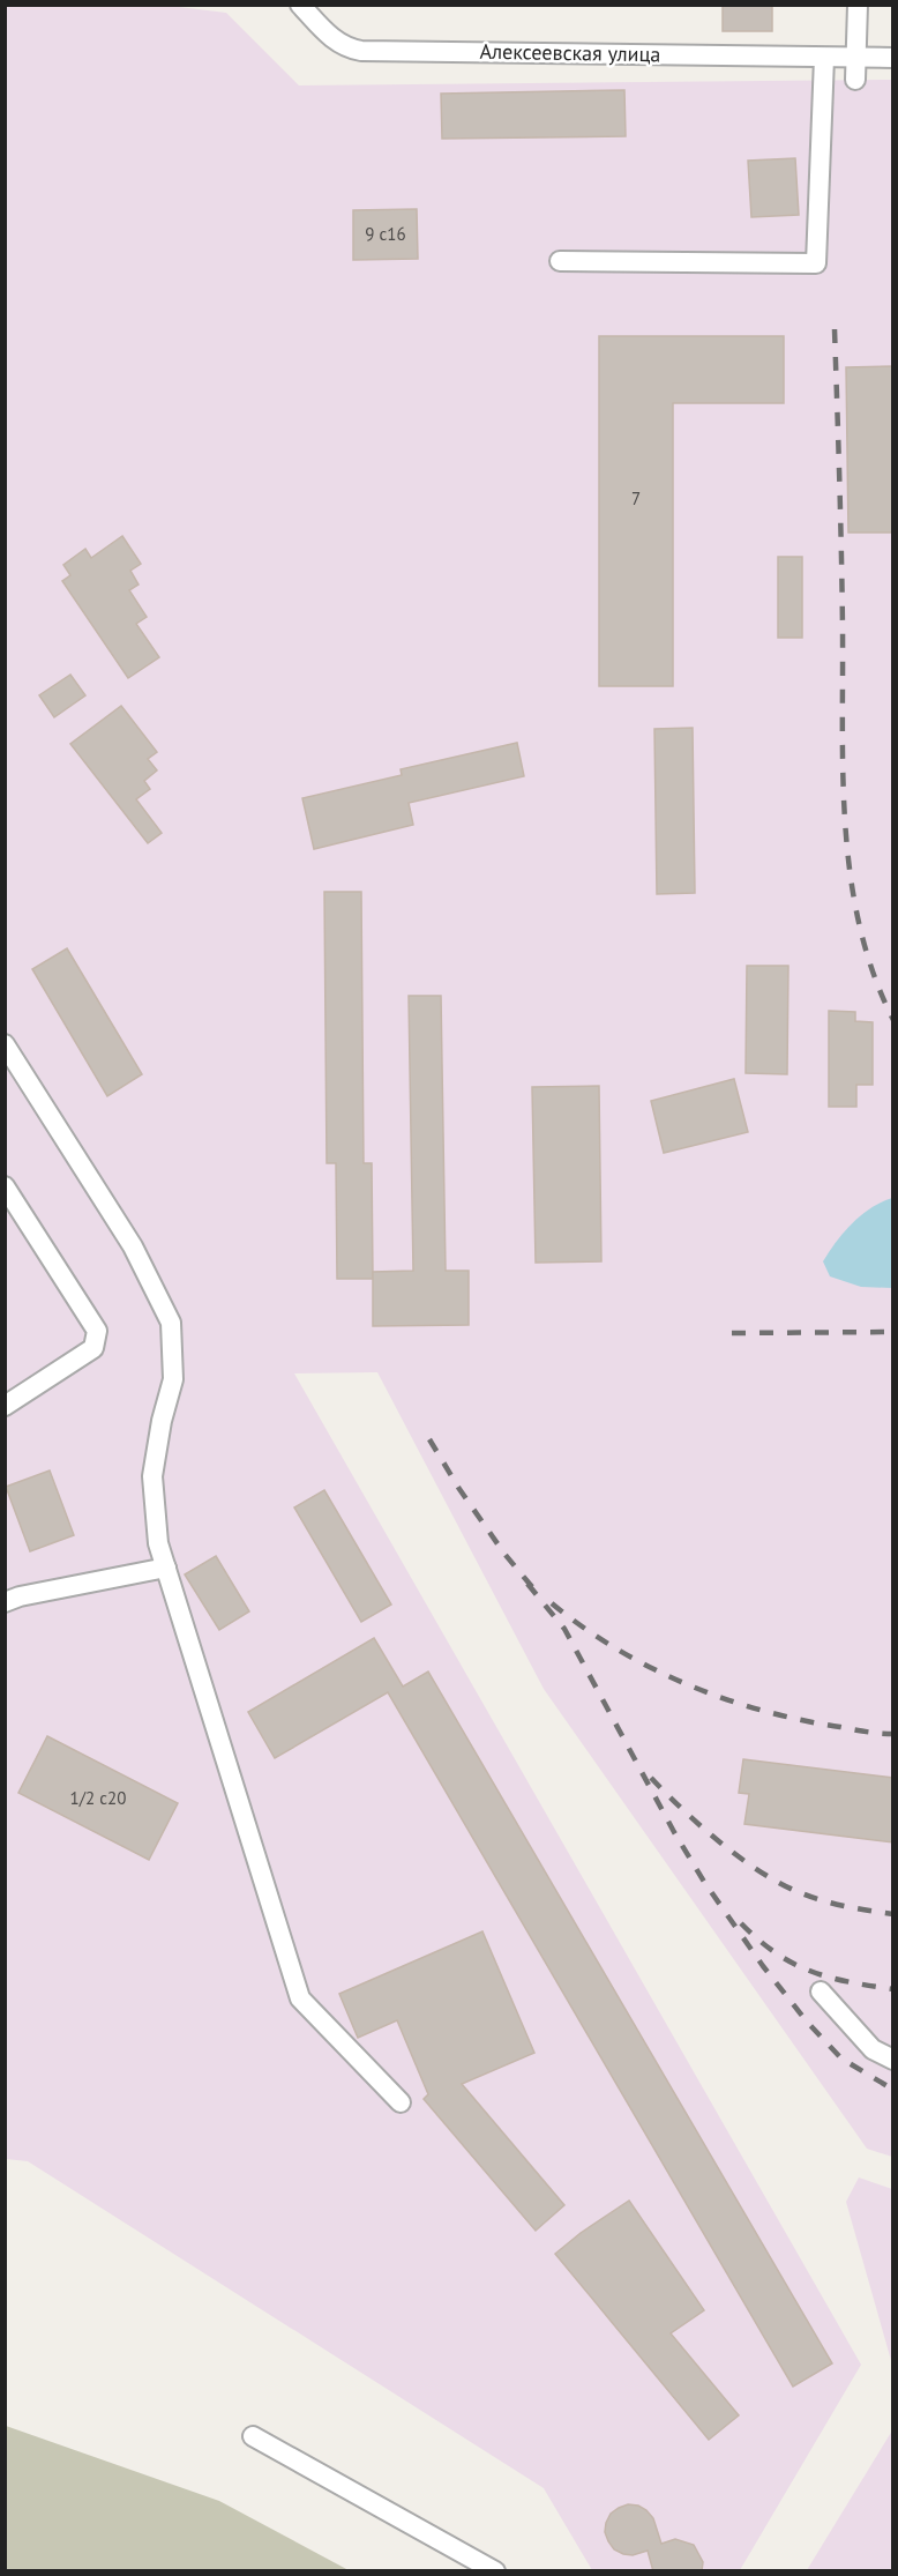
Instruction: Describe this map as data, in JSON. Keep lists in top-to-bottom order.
{
  "streets": {
    "street": ["Алексеевская улица"]
  },
  "house_numbers": ["9 с16", "7", "1/2 с20"]
}
